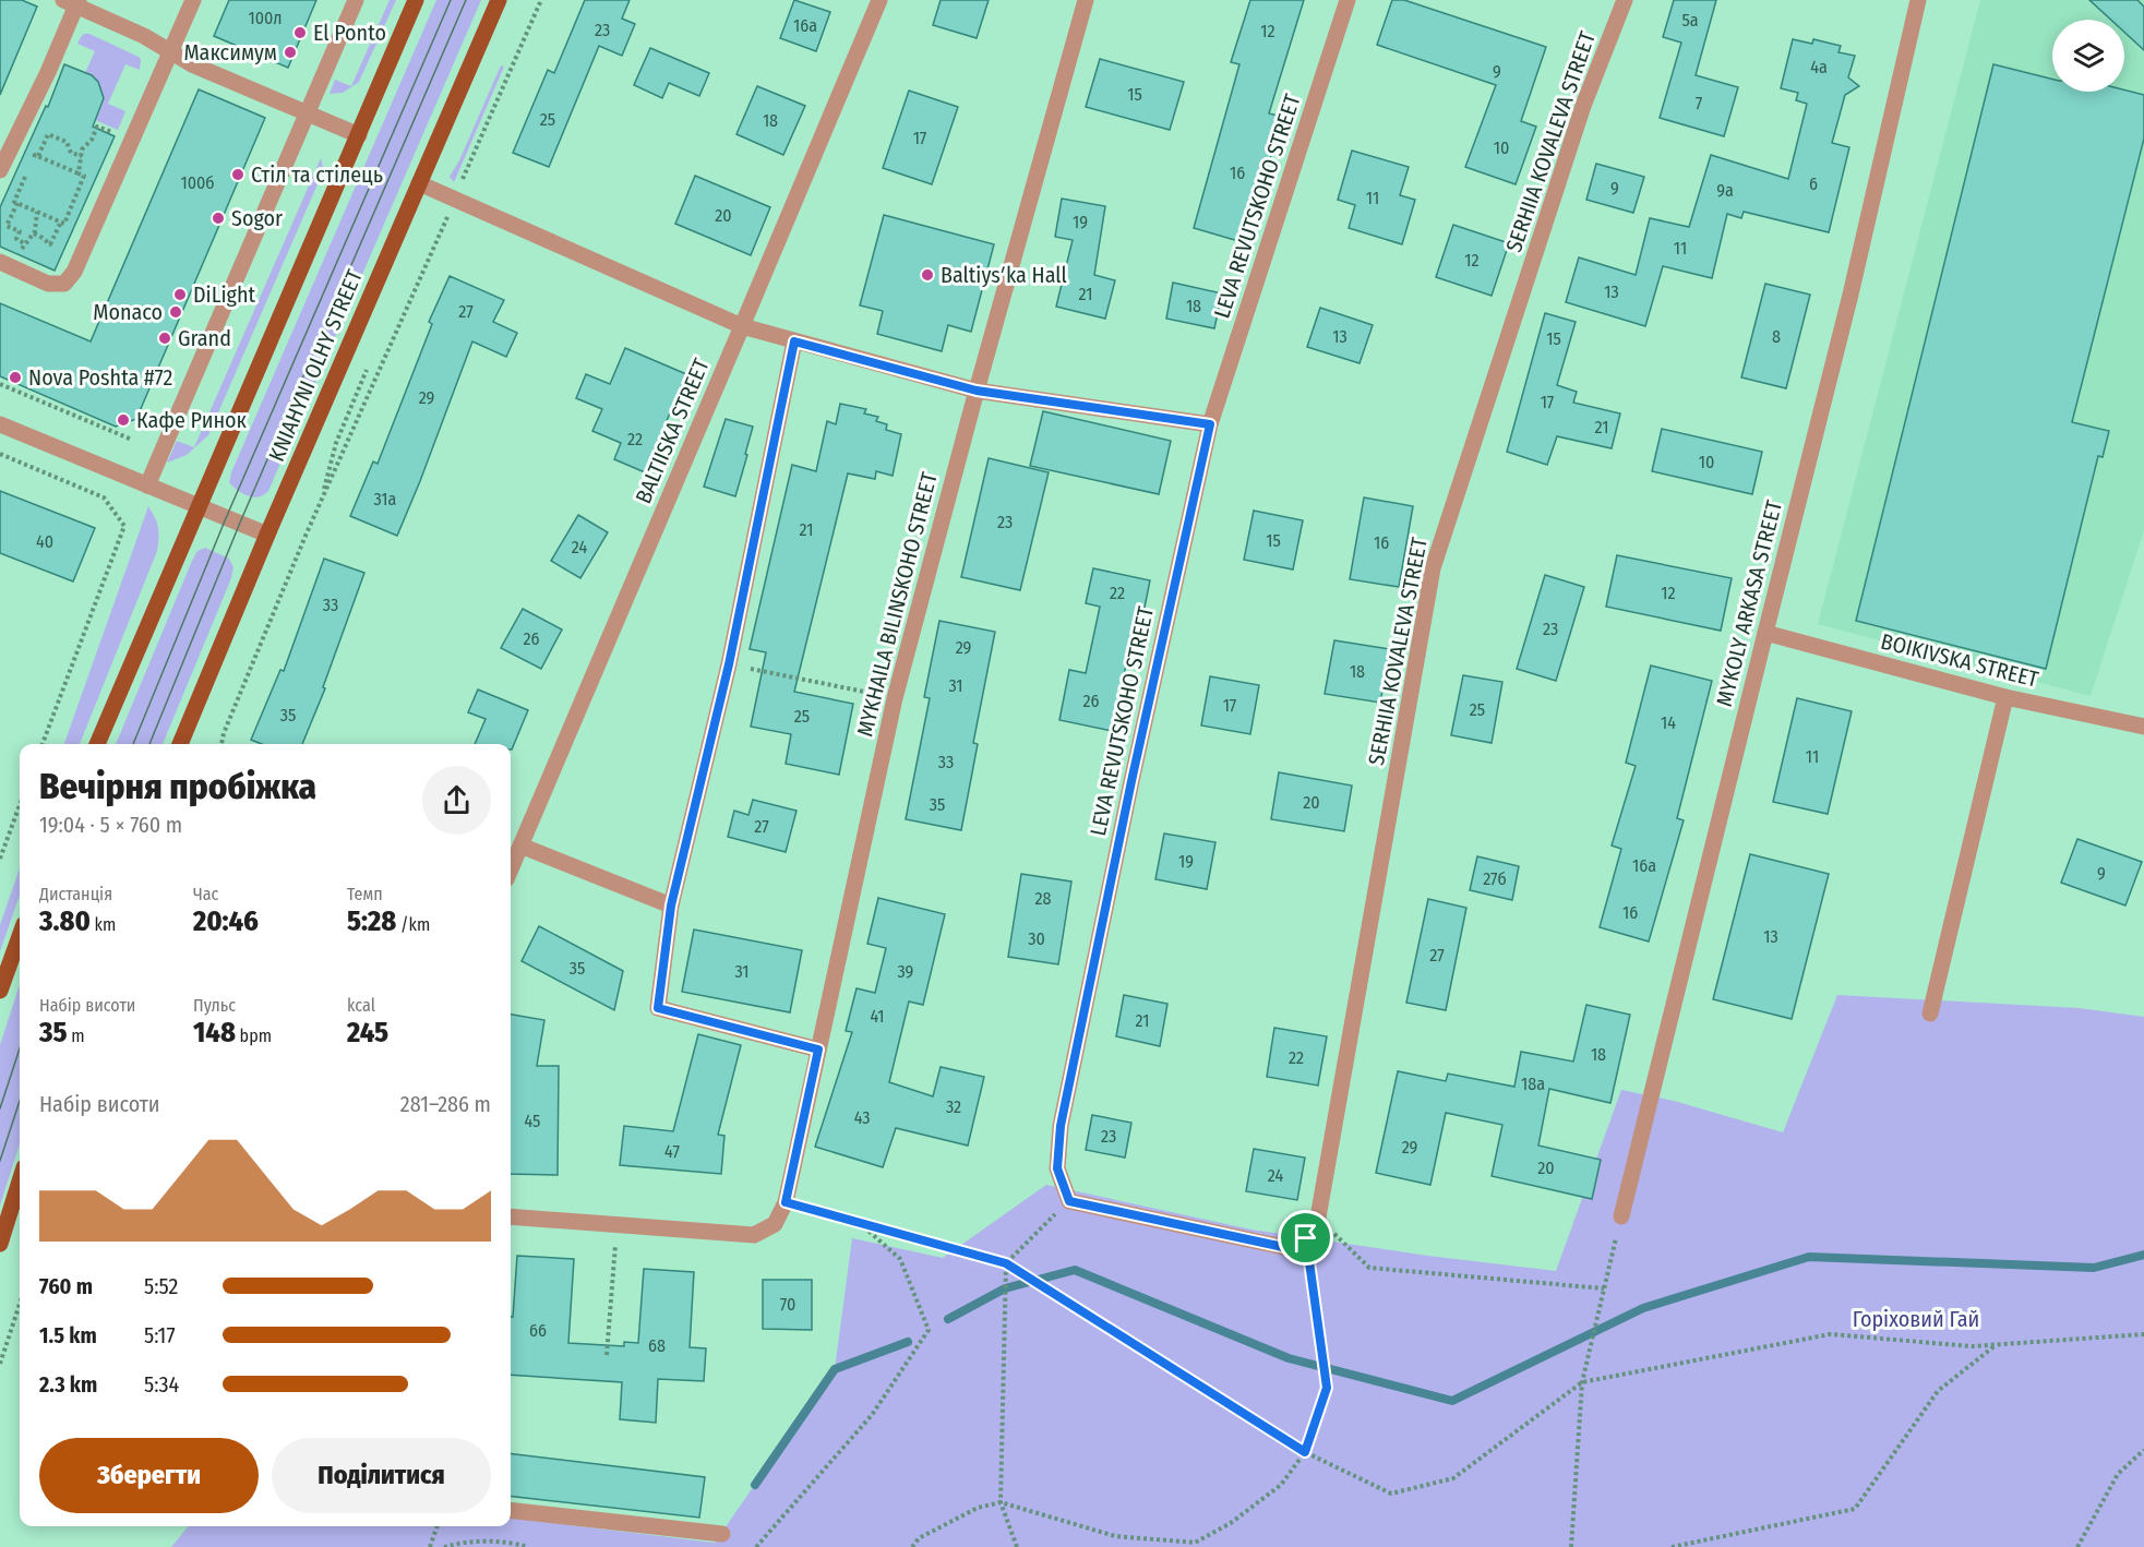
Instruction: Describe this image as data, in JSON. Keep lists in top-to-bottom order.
{
  "streets": {
    "main road": ["KNIAHYNI OLHY STREET"],
    "street": [
      "SERHIIA KOVALEVA STREET",
      "LEVA REVUTSKOHO STREET",
      "BALTIISKA STREET",
      "MYKOLY ARKASA STREET",
      "MYKHAILA BILINSKOHO STREET",
      "BOIKIVSKA STREET"
    ]
  },
  "crossings": [
    ["MYKOLY ARKASA STREET", "BOIKIVSKA STREET"]
  ],
  "parks": ["Горіховий Гай"],
  "places": [
    "El Ponto",
    "Максимум",
    "Стіл та стілець",
    "Sogor",
    "Baltiysʹka Hall",
    "DiLight",
    "Monaco",
    "Grand",
    "Nova Poshta #72",
    "Кафе Ринок"
  ],
  "house_numbers": [
    "100л",
    "5а",
    "16а",
    "23",
    "12",
    "4а",
    "9",
    "15",
    "7",
    "25",
    "18",
    "17",
    "10",
    "16",
    "100б",
    "6",
    "9",
    "9а",
    "11",
    "20",
    "19",
    "11",
    "12",
    "13",
    "21",
    "18",
    "27",
    "13",
    "8",
    "15",
    "29",
    "17",
    "21",
    "22",
    "10",
    "31а",
    "23",
    "21",
    "15",
    "40",
    "16",
    "24",
    "22",
    "12",
    "33",
    "23",
    "26",
    "29",
    "18",
    "31",
    "26",
    "17",
    "25",
    "35",
    "25",
    "14",
    "11",
    "33",
    "20",
    "35",
    "27",
    "19",
    "16а",
    "9",
    "27б",
    "28",
    "16",
    "13",
    "30",
    "27",
    "35",
    "31",
    "39",
    "41",
    "21",
    "18",
    "22",
    "18а",
    "32",
    "43",
    "45",
    "23",
    "29",
    "47",
    "20",
    "24",
    "70",
    "66",
    "68"
  ],
  "page": {
    "heading": ["Вечірня пробіжка", "19:04 · 5 × 760 m"],
    "stats": [
      ["Дистанція", "3.80 km"],
      ["Час", "20:46"],
      ["Темп", "5:28 /km"],
      ["Набір висоти", "35 m"],
      ["Пульс", "148 bpm"],
      ["kcal", "245"]
    ],
    "chart": ["Набір висоти", "281–286 m"],
    "list": [
      {
        "name": "760 m",
        "note": "5:52"
      },
      {
        "name": "1.5 km",
        "note": "5:17"
      },
      {
        "name": "2.3 km",
        "note": "5:34"
      }
    ],
    "buttons": ["Зберегти", "Поділитися"]
  }
}
